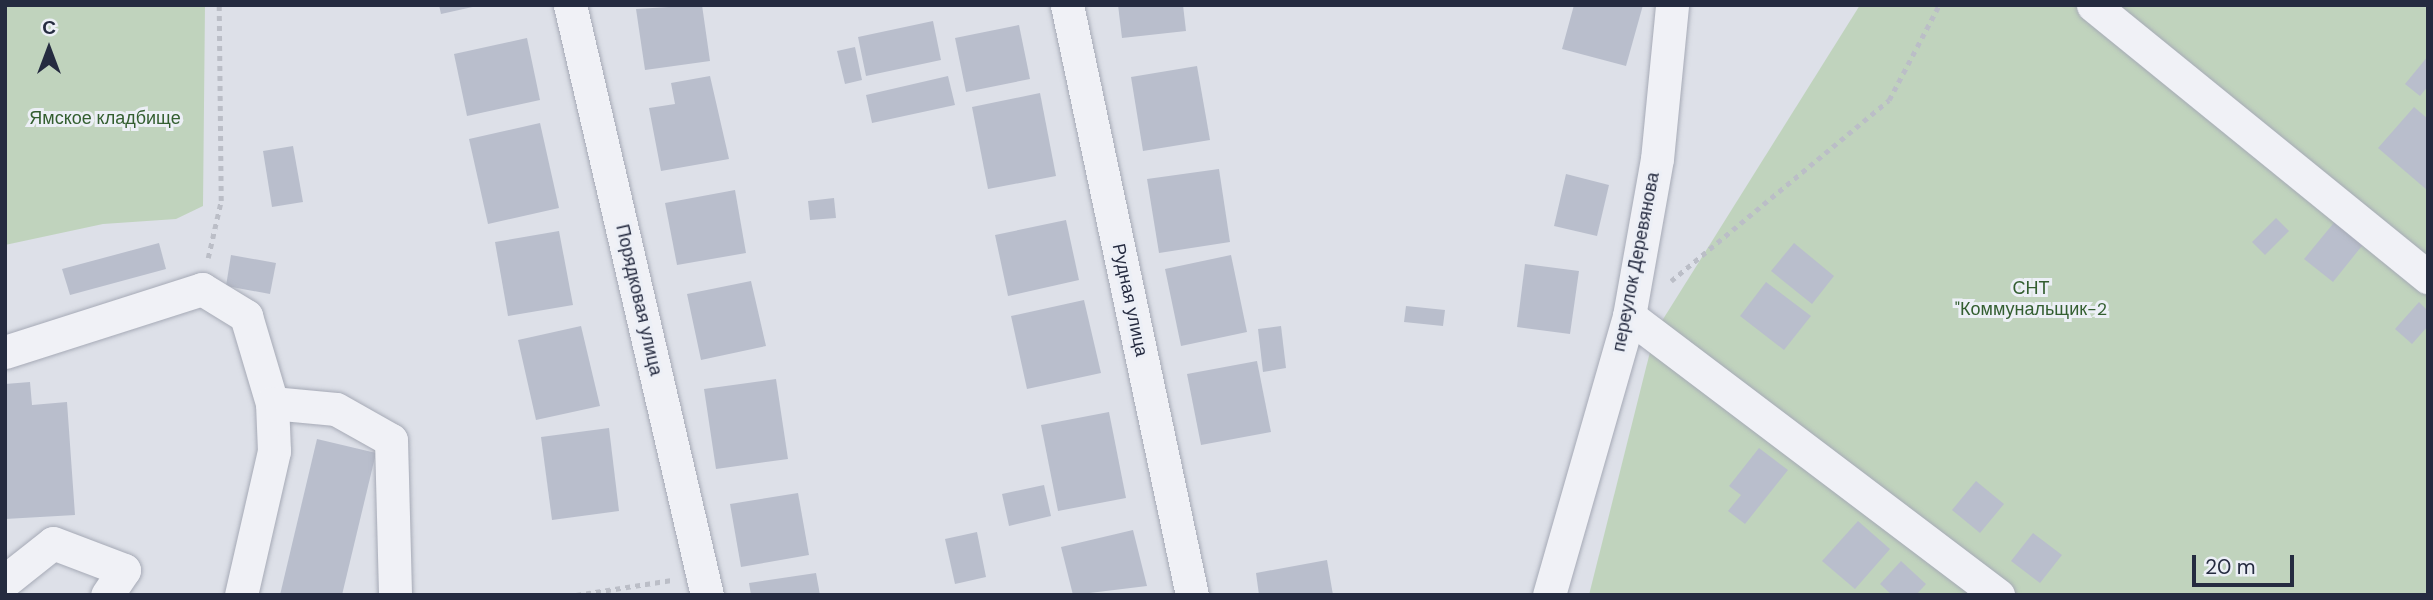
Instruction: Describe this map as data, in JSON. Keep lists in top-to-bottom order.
{
  "streets": {
    "street": ["переулок Деревянова", "Порядковая улица", "Рудная улица"]
  },
  "parks": ["Ямское кладбище", "СНТ \"Коммунальщик-2"],
  "scale_bar": "20 m",
  "north": "top"
}
